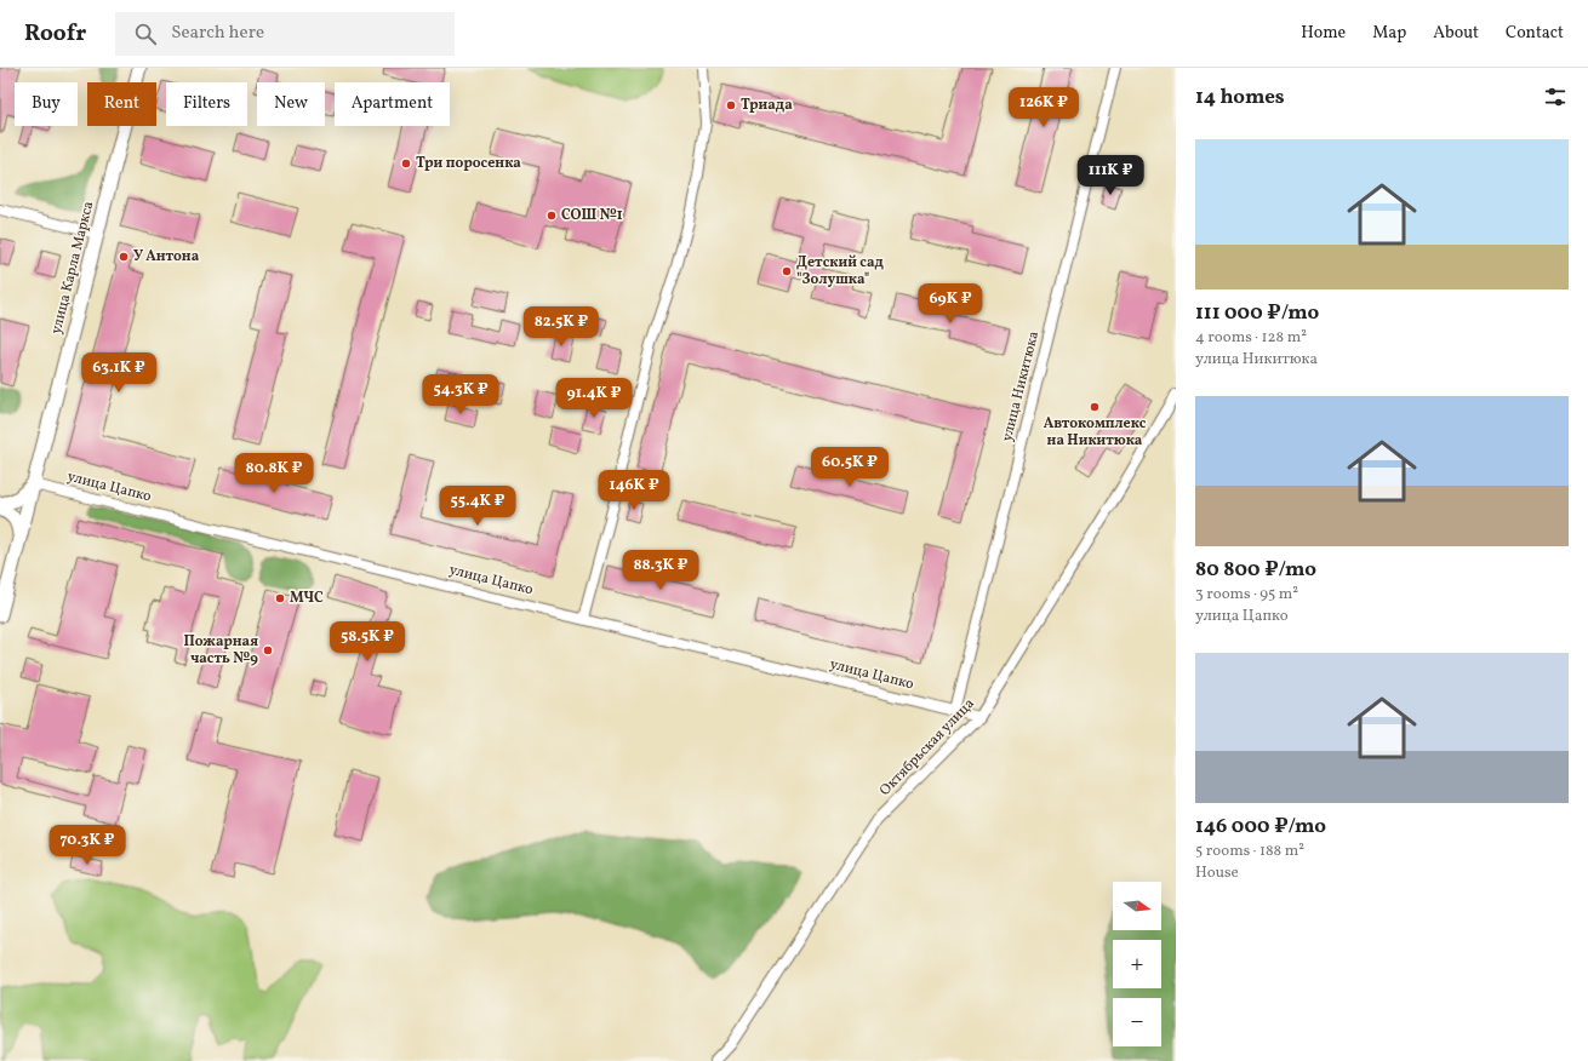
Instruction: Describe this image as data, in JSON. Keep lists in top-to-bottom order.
{
  "streets": {
    "street": [
      "улица Карла Маркса",
      "улица Никитюка",
      "улица Цапко",
      "Октябрьская улица"
    ]
  },
  "crossings": [
    ["улица Карла Маркса", "улица Цапко"],
    ["улица Никитюка", "улица Цапко"],
    ["улица Цапко", "Октябрьская улица"]
  ],
  "places": [
    "Триада",
    "Три поросенка",
    "СОШ №1",
    "У Антона",
    "Детский сад \"Золушка\"",
    "Автокомплекс на Никитюка",
    "МЧС",
    "Пожарная часть №9"
  ],
  "north": "right",
  "page": {
    "header": "Roofr",
    "search": "Search here",
    "nav": [
      "Home",
      "Map",
      "About",
      "Contact"
    ],
    "heading": "14 homes",
    "chip": [
      "Buy",
      "Rent",
      "Filters",
      "New",
      "Apartment"
    ],
    "price": [
      "126K ₽",
      "111K ₽",
      "69K ₽",
      "82.5K ₽",
      "63.1K ₽",
      "54.3K ₽",
      "91.4K ₽",
      "60.5K ₽",
      "80.8K ₽",
      "146K ₽",
      "55.4K ₽",
      "88.3K ₽",
      "58.5K ₽",
      "70.3K ₽"
    ],
    "list": [
      {
        "name": "111 000 ₽/mo",
        "note": "4 rooms · 128 m² · улица Никитюка"
      },
      {
        "name": "80 800 ₽/mo",
        "note": "3 rooms · 95 m² · улица Цапко"
      },
      {
        "name": "146 000 ₽/mo",
        "note": "5 rooms · 188 m² · House"
      }
    ],
    "map_buttons": ["+", "−"]
  }
}
